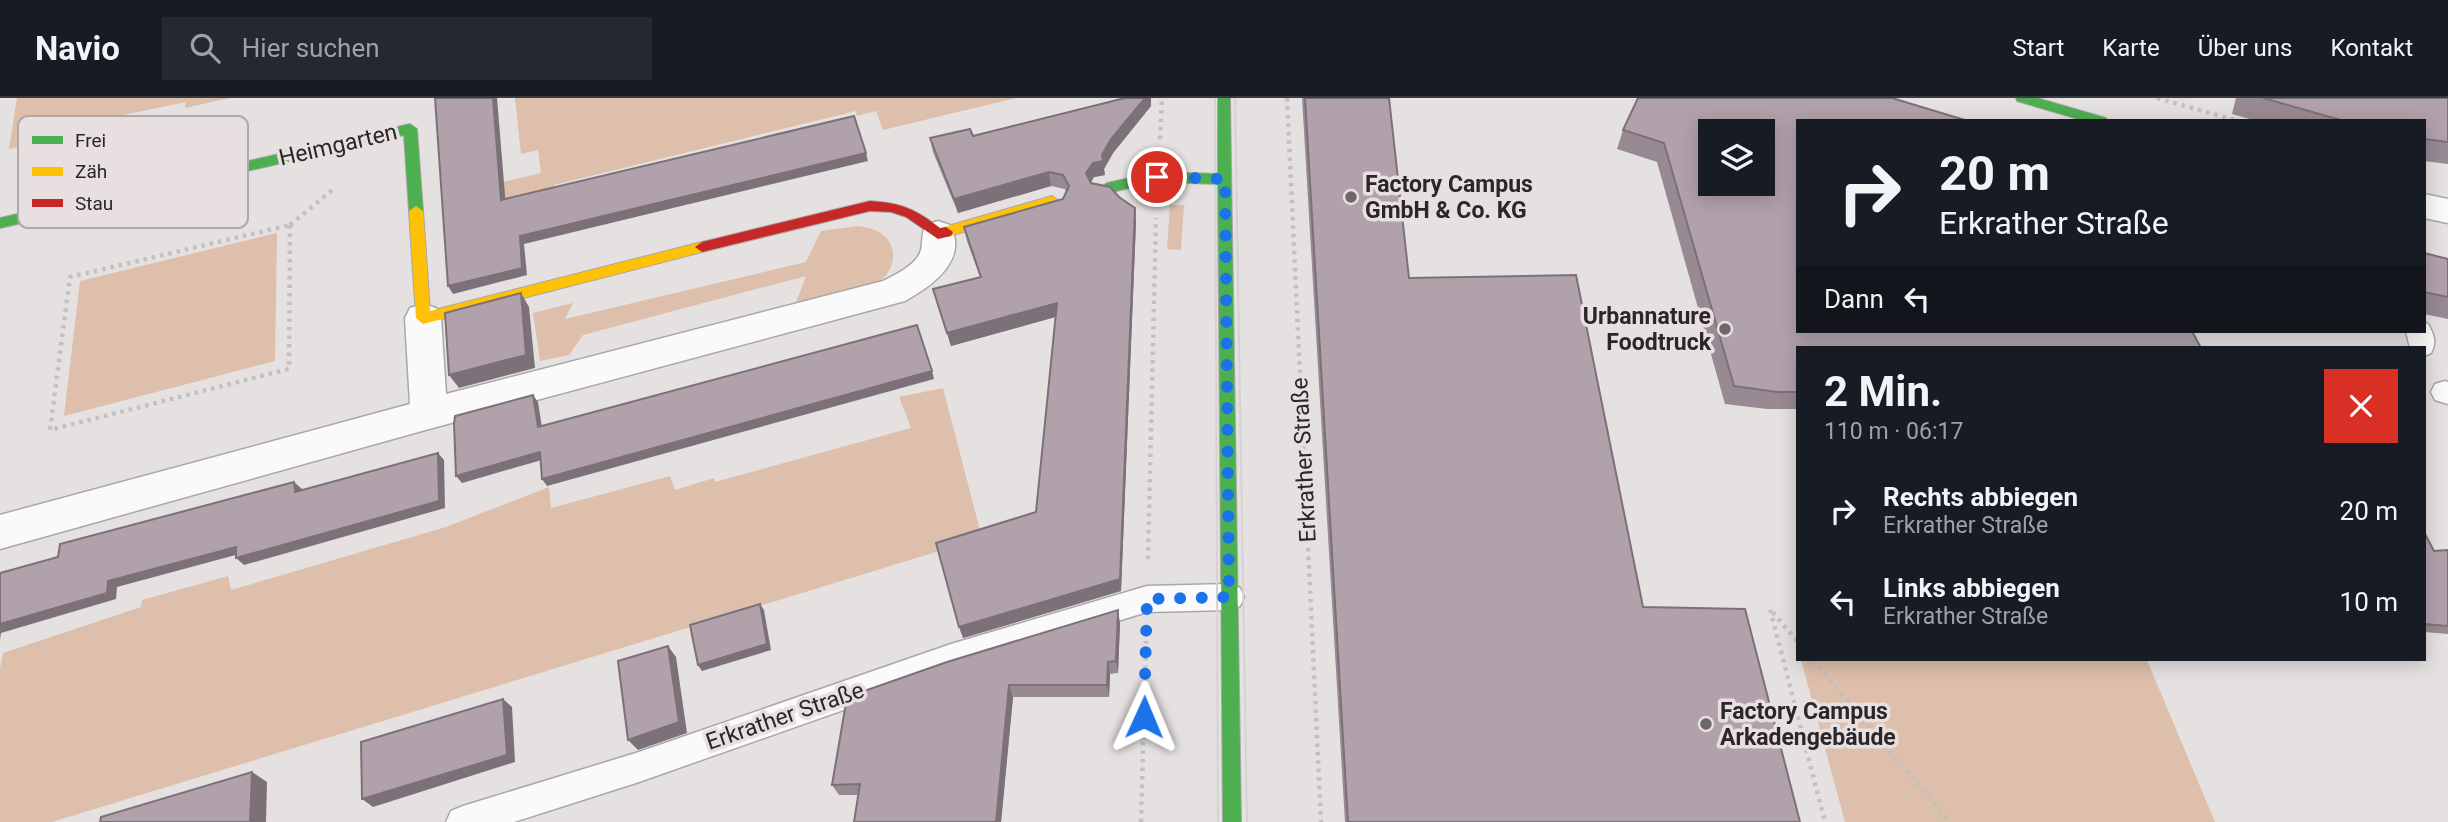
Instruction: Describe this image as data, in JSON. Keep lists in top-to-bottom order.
{
  "streets": {
    "street": ["Heimgarten"],
    "lane": ["Erkrather Straße"]
  },
  "places": ["Factory Campus GmbH & Co. KG", "Urbannature Foodtruck", "Factory Campus Arkadengebäude"],
  "legend": ["Frei", "Zäh", "Stau"],
  "page": {
    "header": "Navio",
    "search": "Hier suchen",
    "nav": [
      "Start",
      "Karte",
      "Über uns",
      "Kontakt"
    ],
    "turn": ["20 m", "Erkrather Straße"],
    "then": "Dann",
    "heading": ["2 Min.", "110 m · 06:17"],
    "list": [
      {
        "name": "Rechts abbiegen",
        "note": "Erkrather Straße",
        "value": "20 m"
      },
      {
        "name": "Links abbiegen",
        "note": "Erkrather Straße",
        "value": "10 m"
      }
    ]
  }
}
